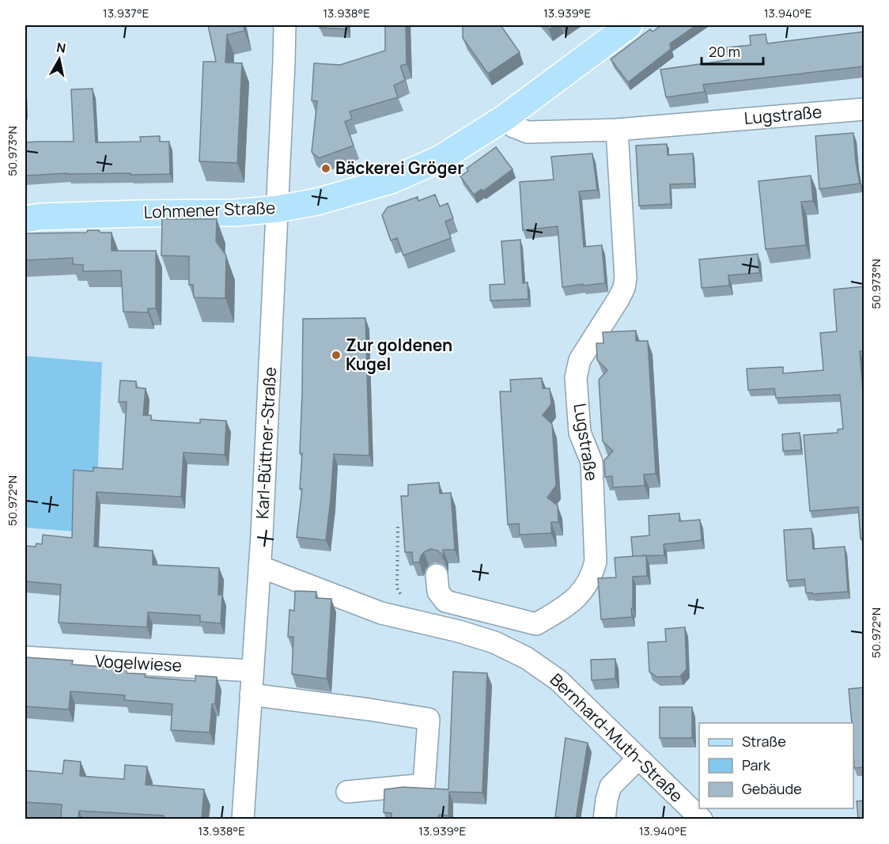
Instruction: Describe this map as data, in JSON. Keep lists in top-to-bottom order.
{
  "streets": {
    "main road": ["Lohmener Straße"],
    "street": [
      "Lugstraße",
      "Karl-Büttner-Straße",
      "Vogelwiese",
      "Bernhard-Muth-Straße"
    ]
  },
  "crossings": [
    ["Lugstraße", "Lohmener Straße"],
    ["Lohmener Straße", "Karl-Büttner-Straße"],
    ["Karl-Büttner-Straße", "Vogelwiese"],
    ["Karl-Büttner-Straße", "Bernhard-Muth-Straße"]
  ],
  "places": ["Bäckerei Gröger", "Zur goldenen Kugel"],
  "legend": ["Straße", "Park", "Gebäude"],
  "scale_bar": "20 m",
  "north": "top",
  "coordinates": [
    "13.937°E",
    "13.938°E",
    "13.939°E",
    "13.940°E",
    "50.973°N",
    "50.972°N"
  ]
}
